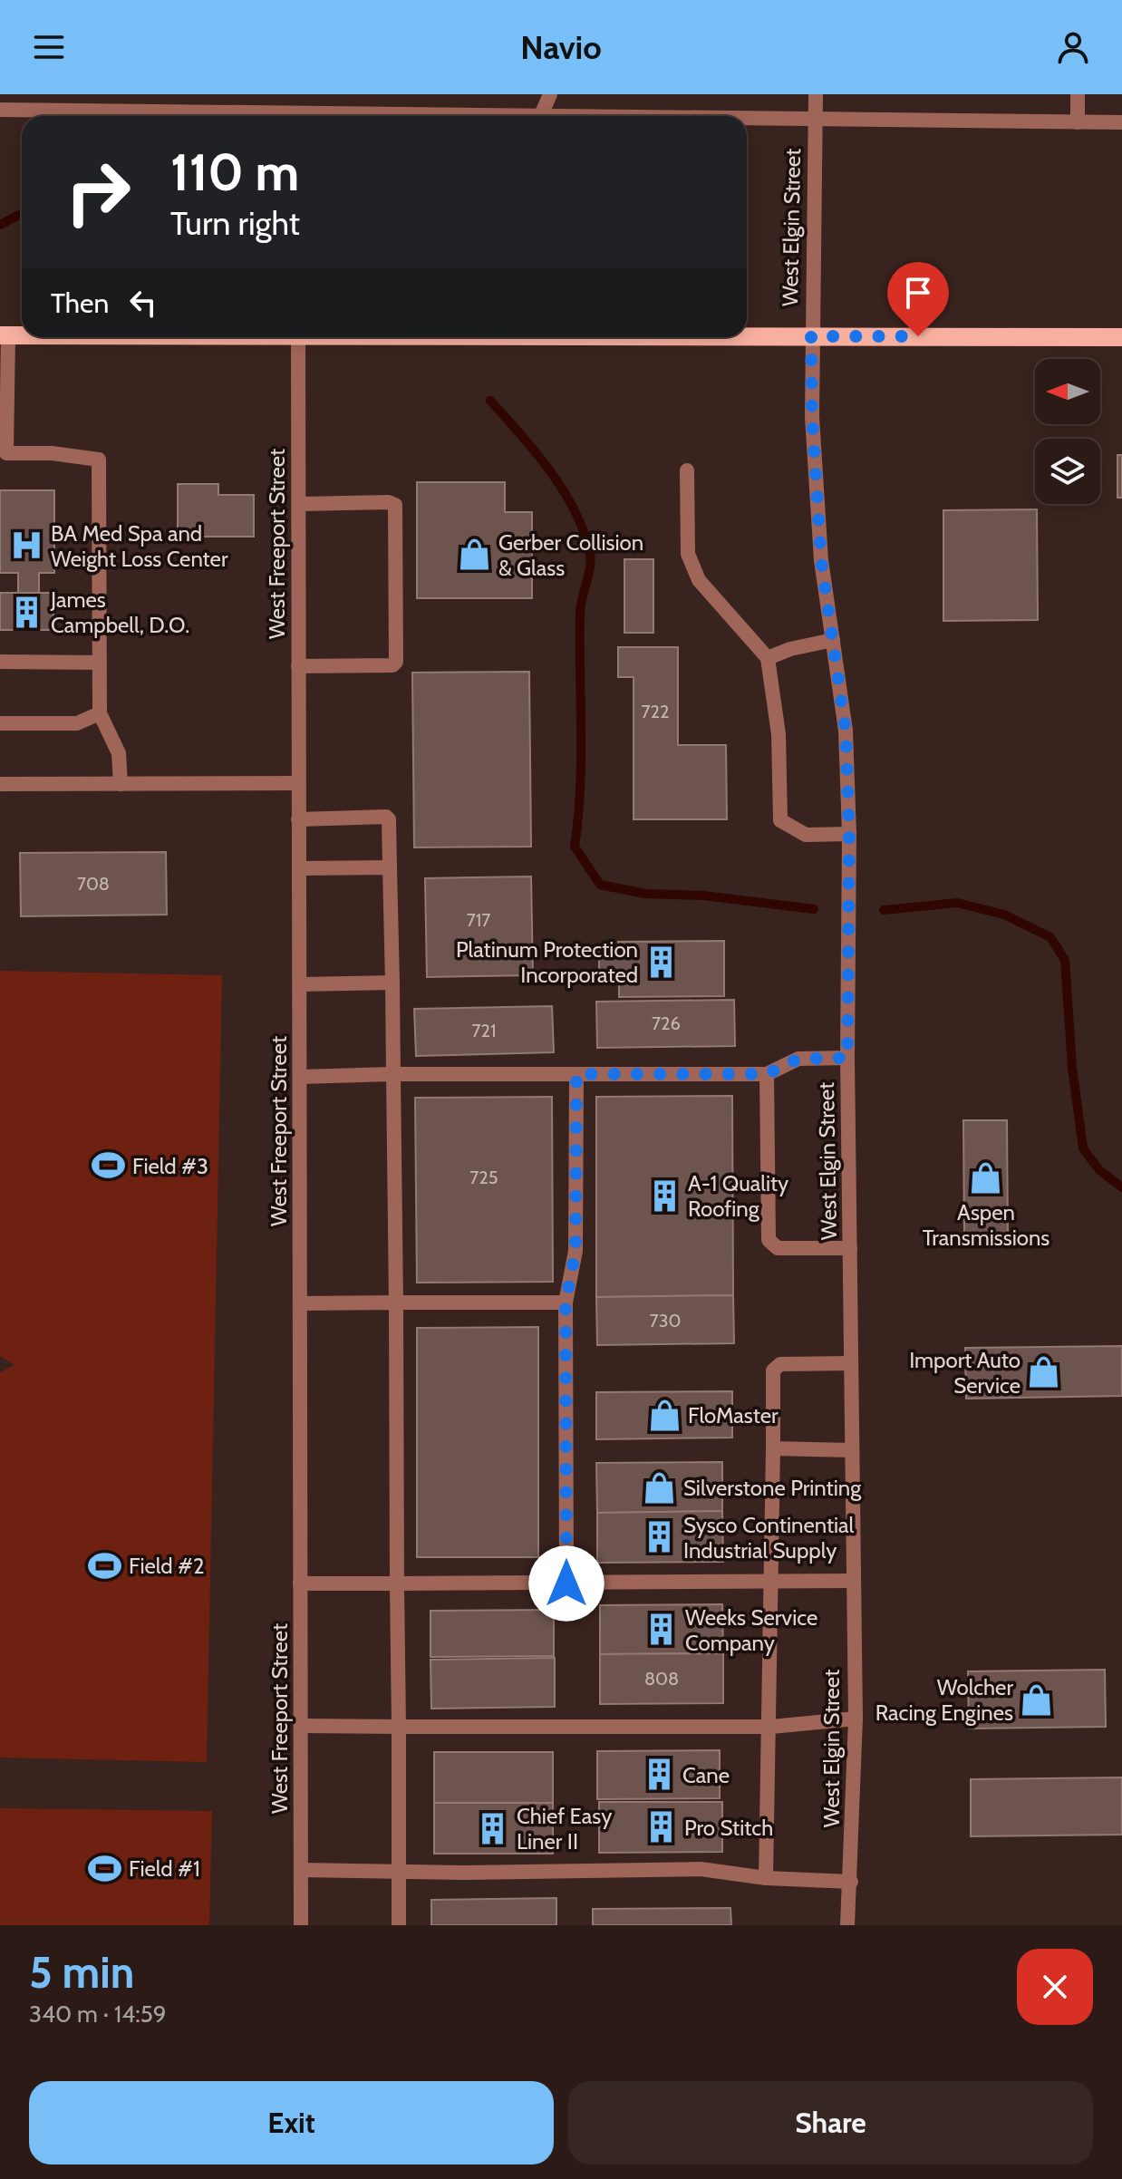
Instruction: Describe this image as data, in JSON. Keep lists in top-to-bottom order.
{
  "streets": {
    "street": ["West Elgin Street", "West Freeport Street"]
  },
  "places": {
    "hospital": ["BA Med Spa and Weight Loss Center"],
    "shop": [
      "Gerber Collision & Glass",
      "Aspen Transmissions",
      "Import Auto Service",
      "FloMaster",
      "Silverstone Printing",
      "Wolcher Racing Engines"
    ],
    "building": [
      "James Campbell, D.O.",
      "Platinum Protection Incorporated",
      "A-1 Quality Roofing",
      "Sysco Continential Industrial Supply",
      "Weeks Service Company",
      "Cane",
      "Pro Stitch",
      "Chief Easy Liner II"
    ],
    "sports": ["Field #3", "Field #2", "Field #1"]
  },
  "house_numbers": [
    "722",
    "708",
    "717",
    "726",
    "721",
    "725",
    "730",
    "808"
  ],
  "north": "left",
  "page": {
    "header": "Navio",
    "turn": ["110 m", "Turn right"],
    "then": "Then",
    "heading": ["5 min", "340 m · 14:59"],
    "buttons": ["Exit", "Share"]
  }
}
